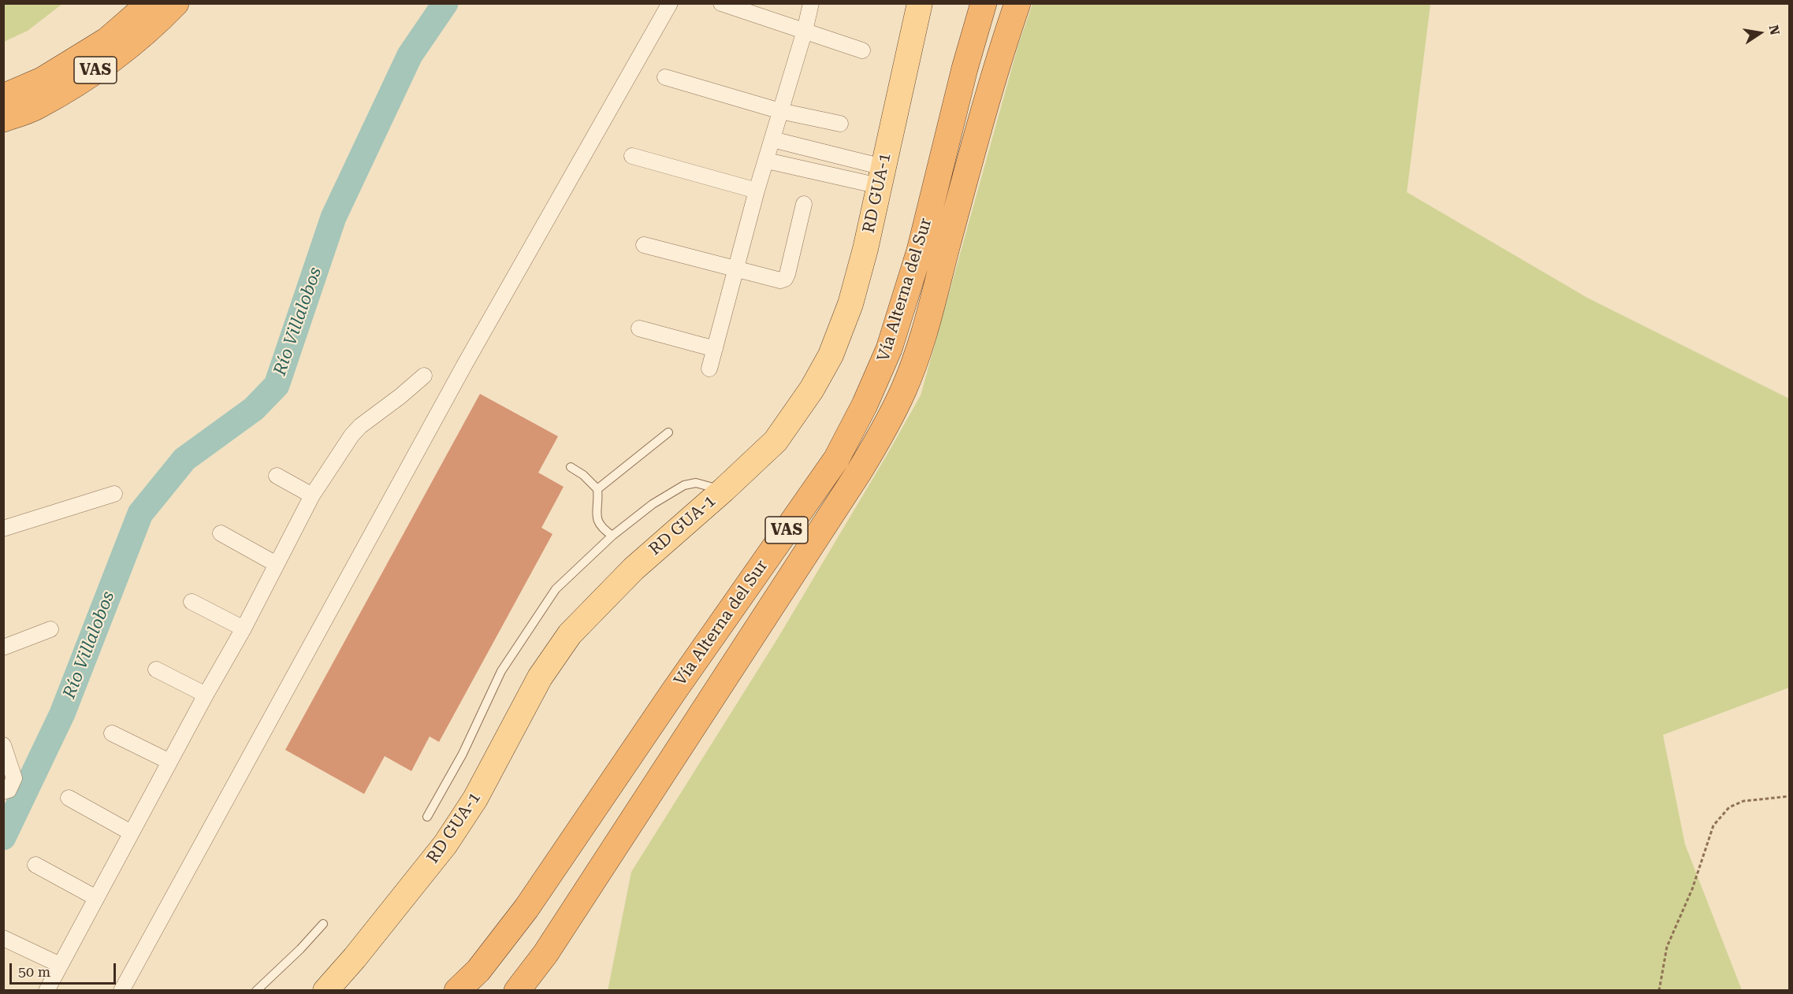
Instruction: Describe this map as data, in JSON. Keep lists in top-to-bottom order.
{
  "streets": {
    "highway": ["VAS", "Vía Alterna del Sur"],
    "main road": ["RD GUA-1"]
  },
  "water": ["Río Villalobos"],
  "scale_bar": "50 m",
  "north": "right"
}
